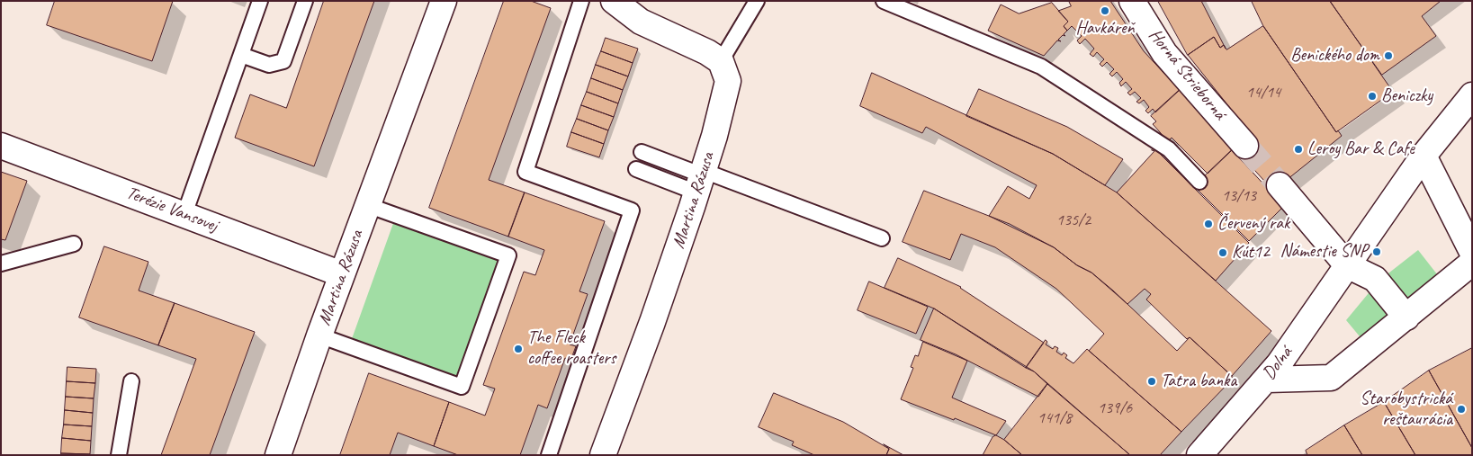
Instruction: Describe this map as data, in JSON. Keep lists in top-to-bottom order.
{
  "streets": {
    "street": [
      "Horná Strieborná",
      "Martina Rázusa",
      "Terézie Vansovej",
      "Dolná"
    ]
  },
  "crossings": [
    ["Martina Rázusa", "Terézie Vansovej"]
  ],
  "places": [
    "Havkáreň",
    "Benického dom",
    "Beniczky",
    "Leroy Bar & Cafe",
    "Červený rak",
    "Námestie SNP",
    "Kút12",
    "The Fleck coffee roasters",
    "Tatra banka",
    "Starobystrická reštaurácia"
  ],
  "house_numbers": [
    "14/14",
    "13/13",
    "135/2",
    "139/6",
    "141/8"
  ]
}
